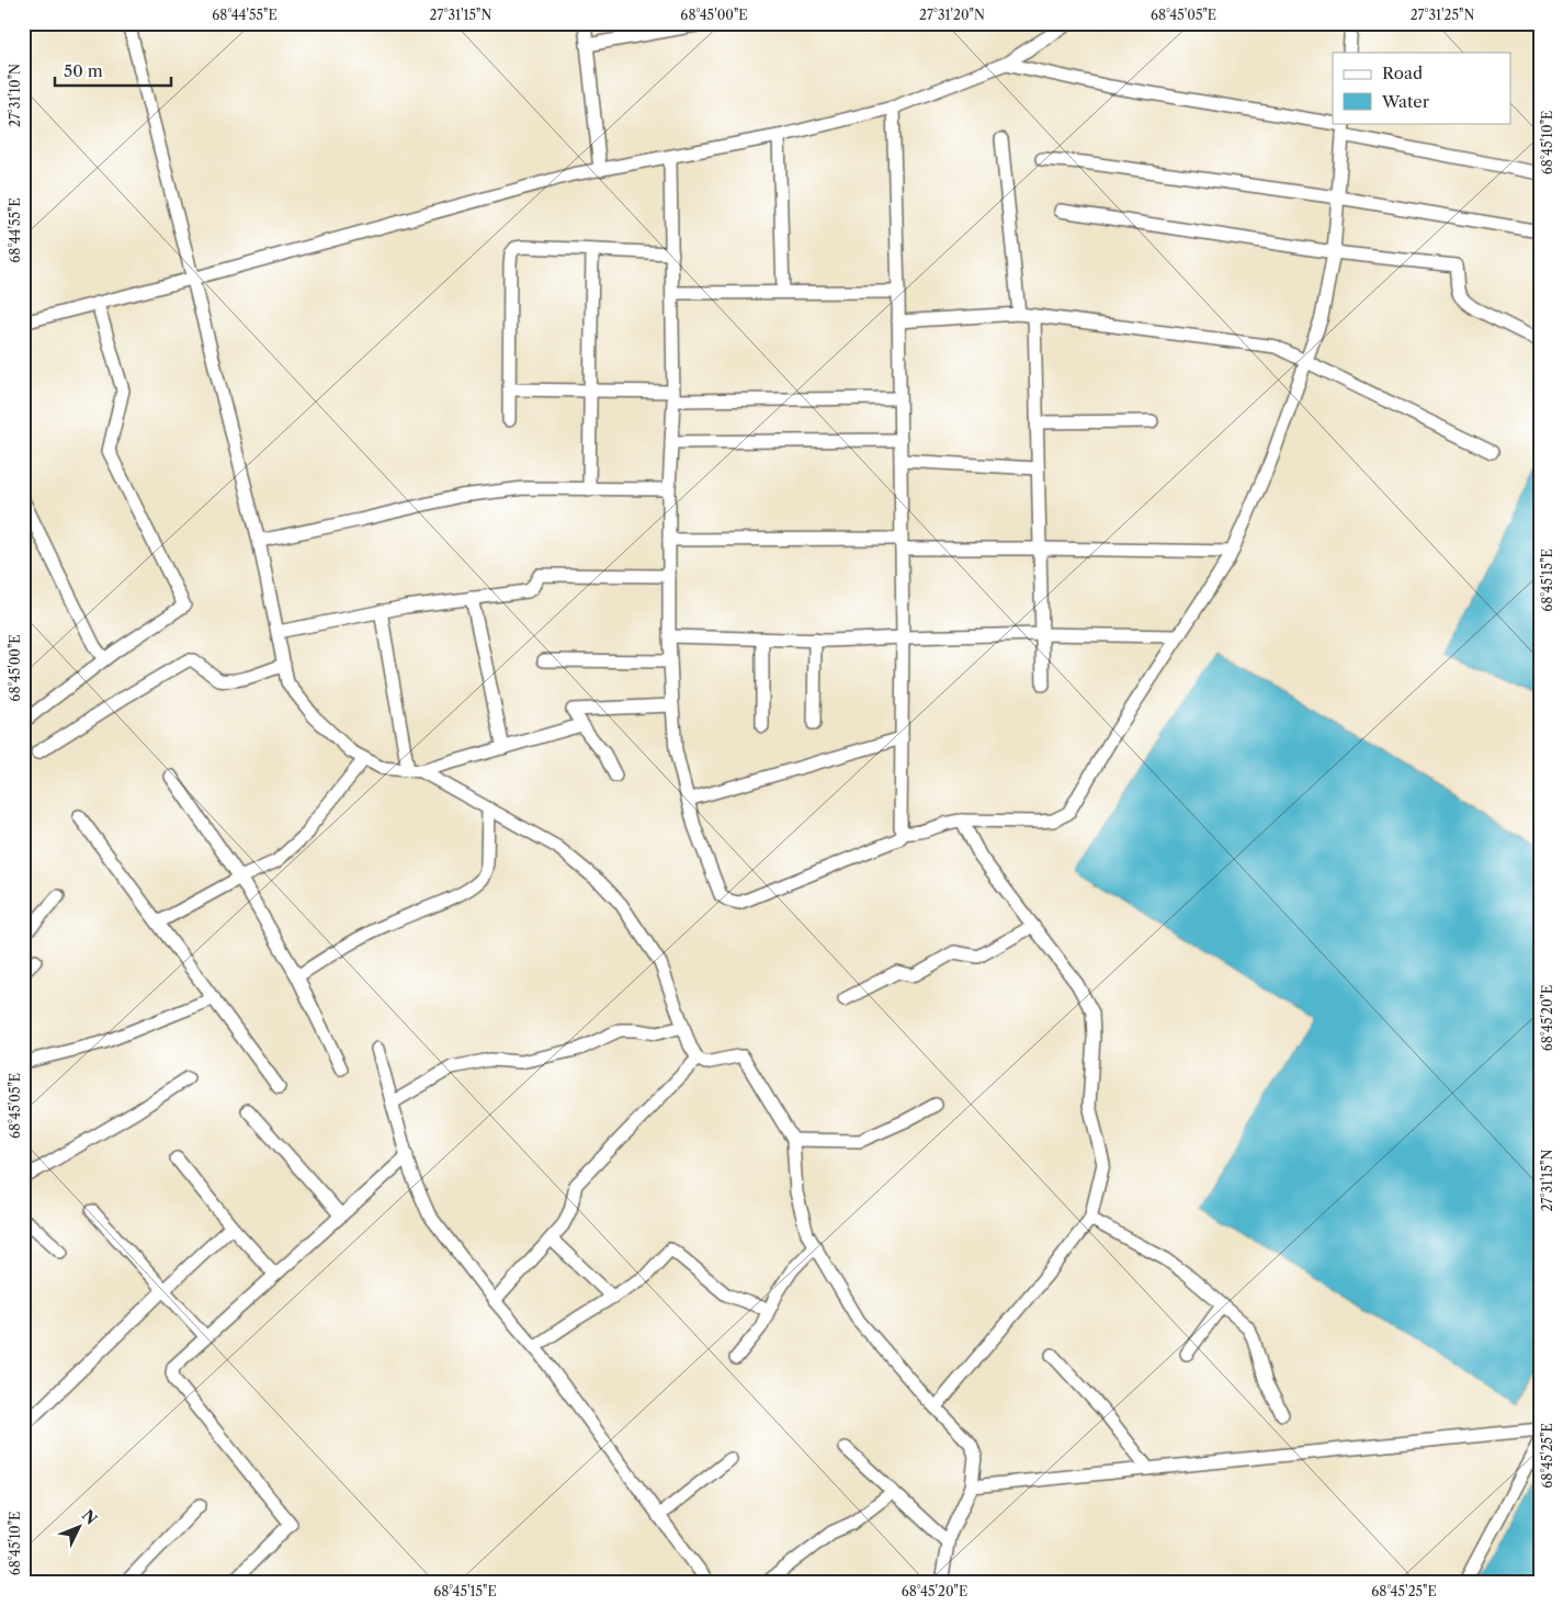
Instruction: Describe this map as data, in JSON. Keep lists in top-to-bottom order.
{
  "legend": ["Road", "Water"],
  "scale_bar": "50 m",
  "north": "top right",
  "coordinates": [
    "68°44'55\"E",
    "27°31'15\"N",
    "68°45'00\"E",
    "27°31'20\"N",
    "68°45'05\"E",
    "27°31'25\"N",
    "27°31'10\"N",
    "68°45'10\"E",
    "68°45'15\"E",
    "68°45'20\"E",
    "68°45'25\"E"
  ]
}
